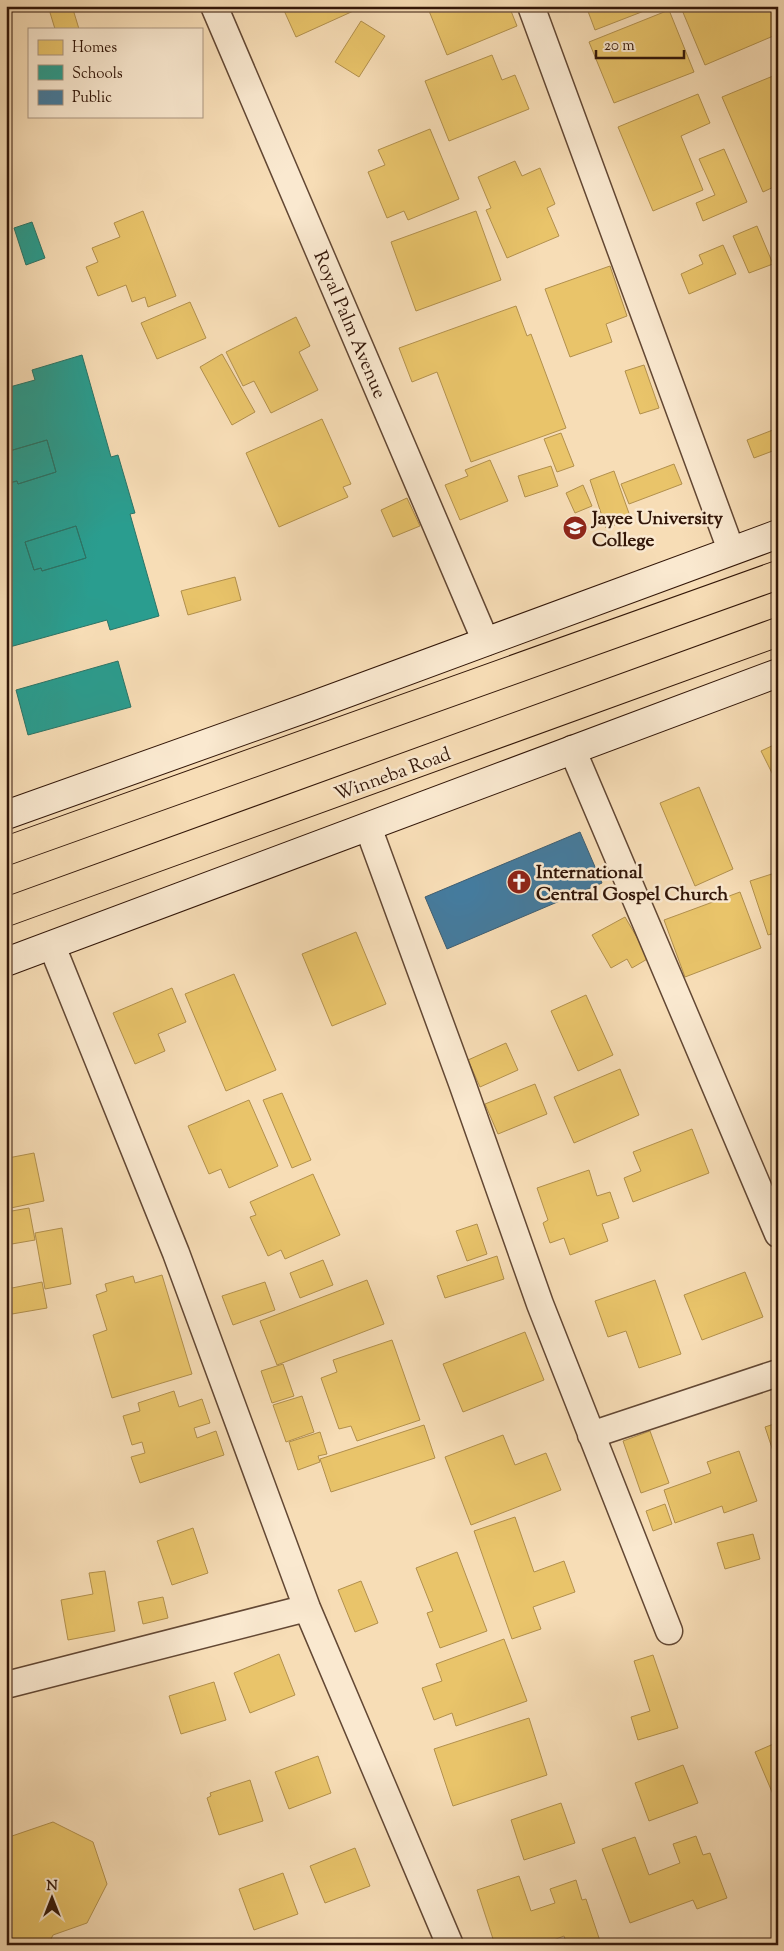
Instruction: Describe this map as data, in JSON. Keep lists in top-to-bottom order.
{
  "streets": {
    "highway": ["Winneba Road"],
    "street": ["Royal Palm Avenue"]
  },
  "places": {
    "school or university": ["Jayee University College"],
    "church": ["International Central Gospel Church"]
  },
  "legend": ["Homes", "Schools", "Public"],
  "scale_bar": "20 m",
  "north": "top"
}
